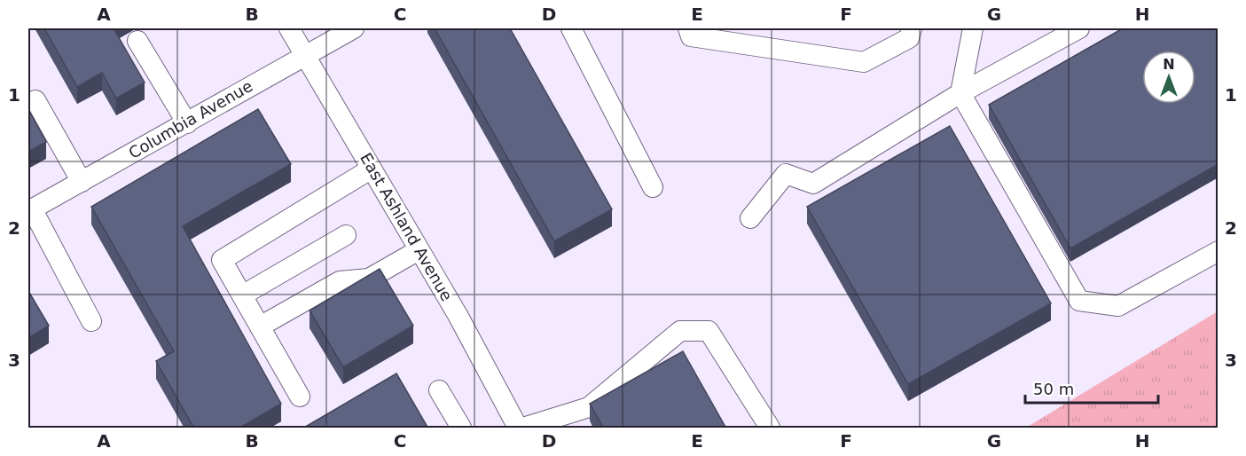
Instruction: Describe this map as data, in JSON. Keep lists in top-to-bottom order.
{
  "streets": {
    "street": ["Columbia Avenue", "East Ashland Avenue"]
  },
  "crossings": [
    ["Columbia Avenue", "East Ashland Avenue"]
  ],
  "scale_bar": "50 m",
  "north": "top",
  "grid": {
    "columns": [
      "A",
      "B",
      "C",
      "D",
      "E",
      "F",
      "G",
      "H"
    ],
    "rows": ["1", "2", "3"]
  }
}
